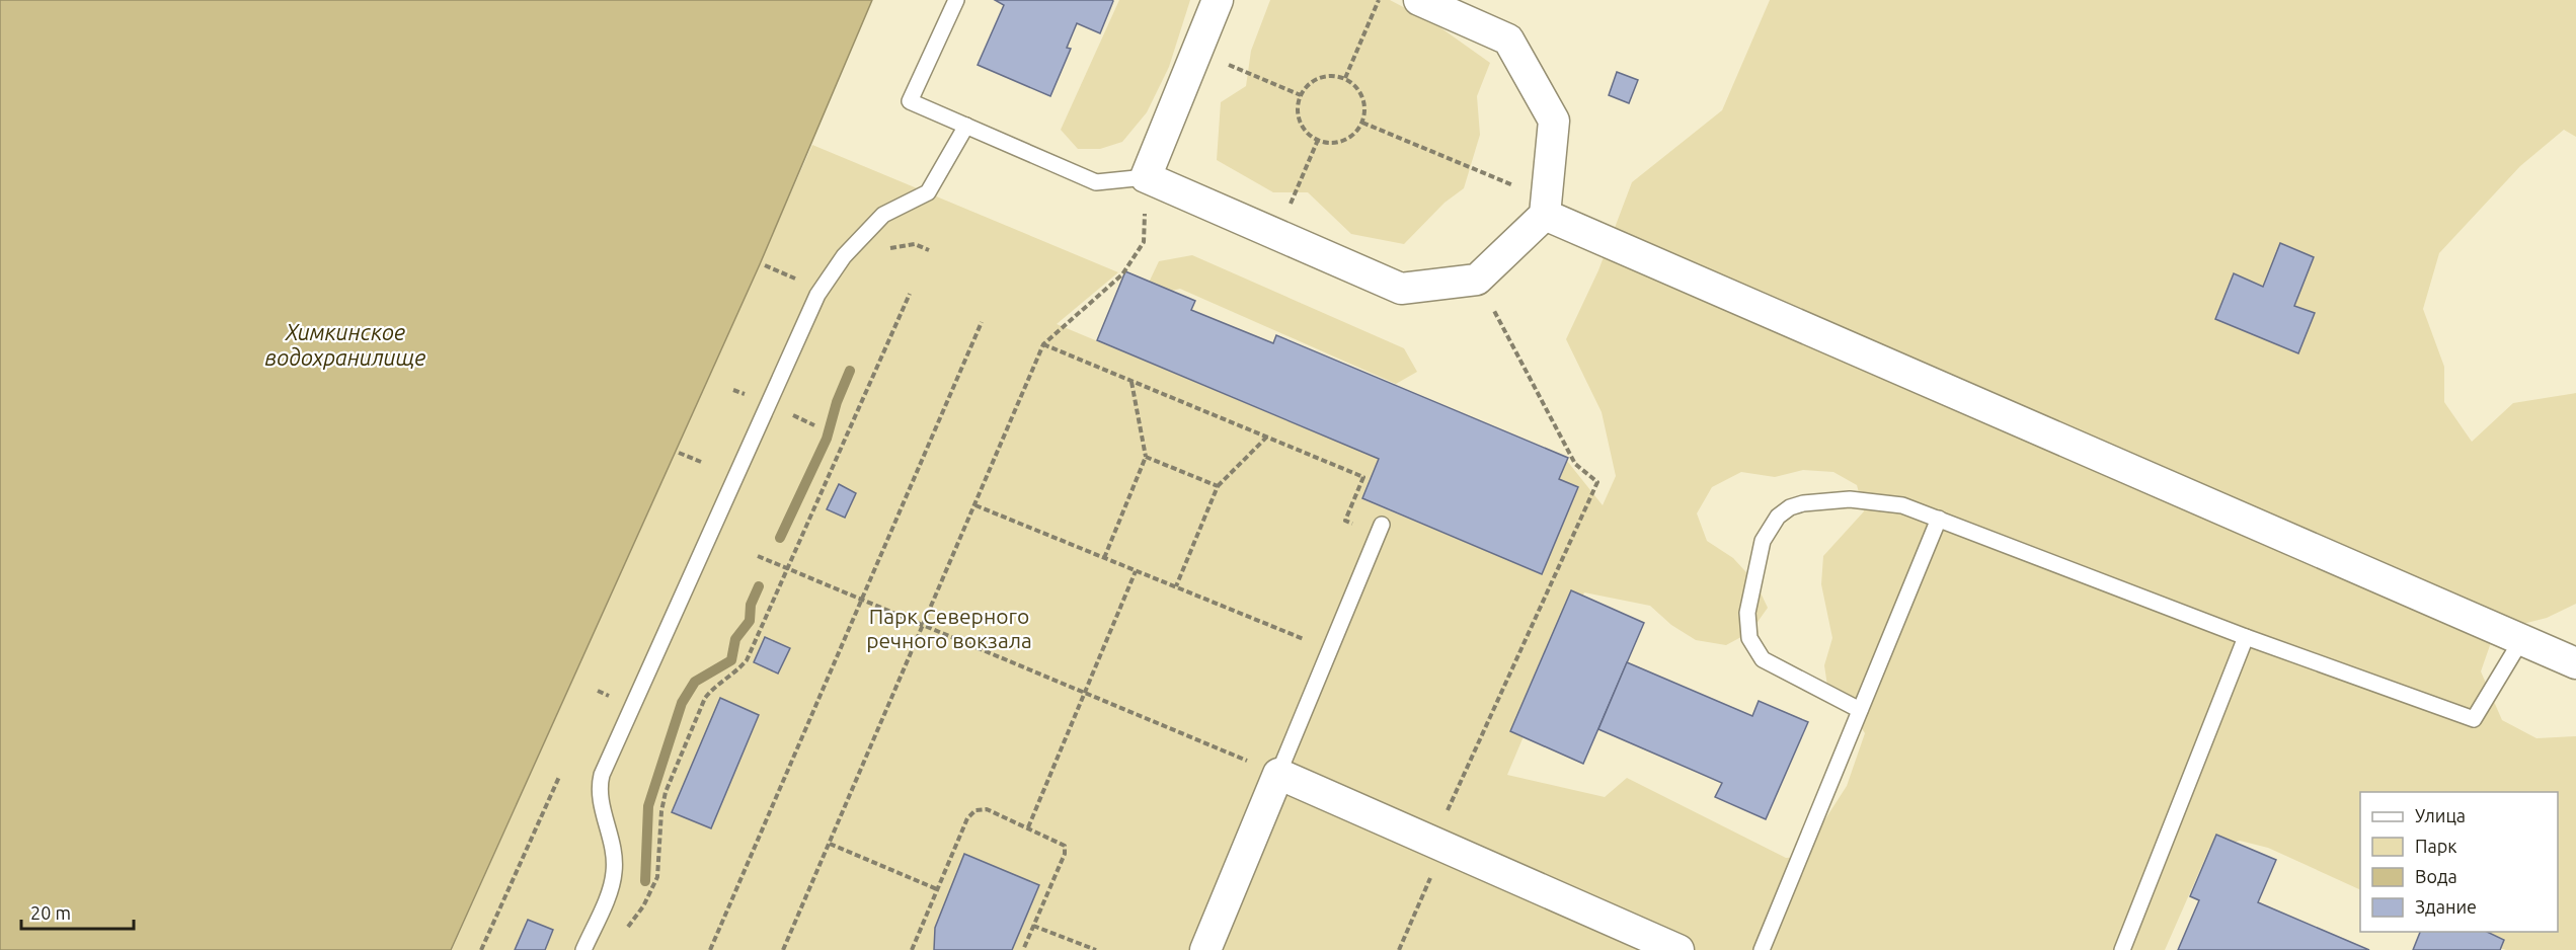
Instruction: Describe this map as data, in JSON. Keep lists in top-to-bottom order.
{
  "water": ["Химкинское водохранилище"],
  "parks": ["Парк Северного речного вокзала"],
  "legend": [
    "Улица",
    "Парк",
    "Вода",
    "Здание"
  ],
  "scale_bar": "20 m"
}
